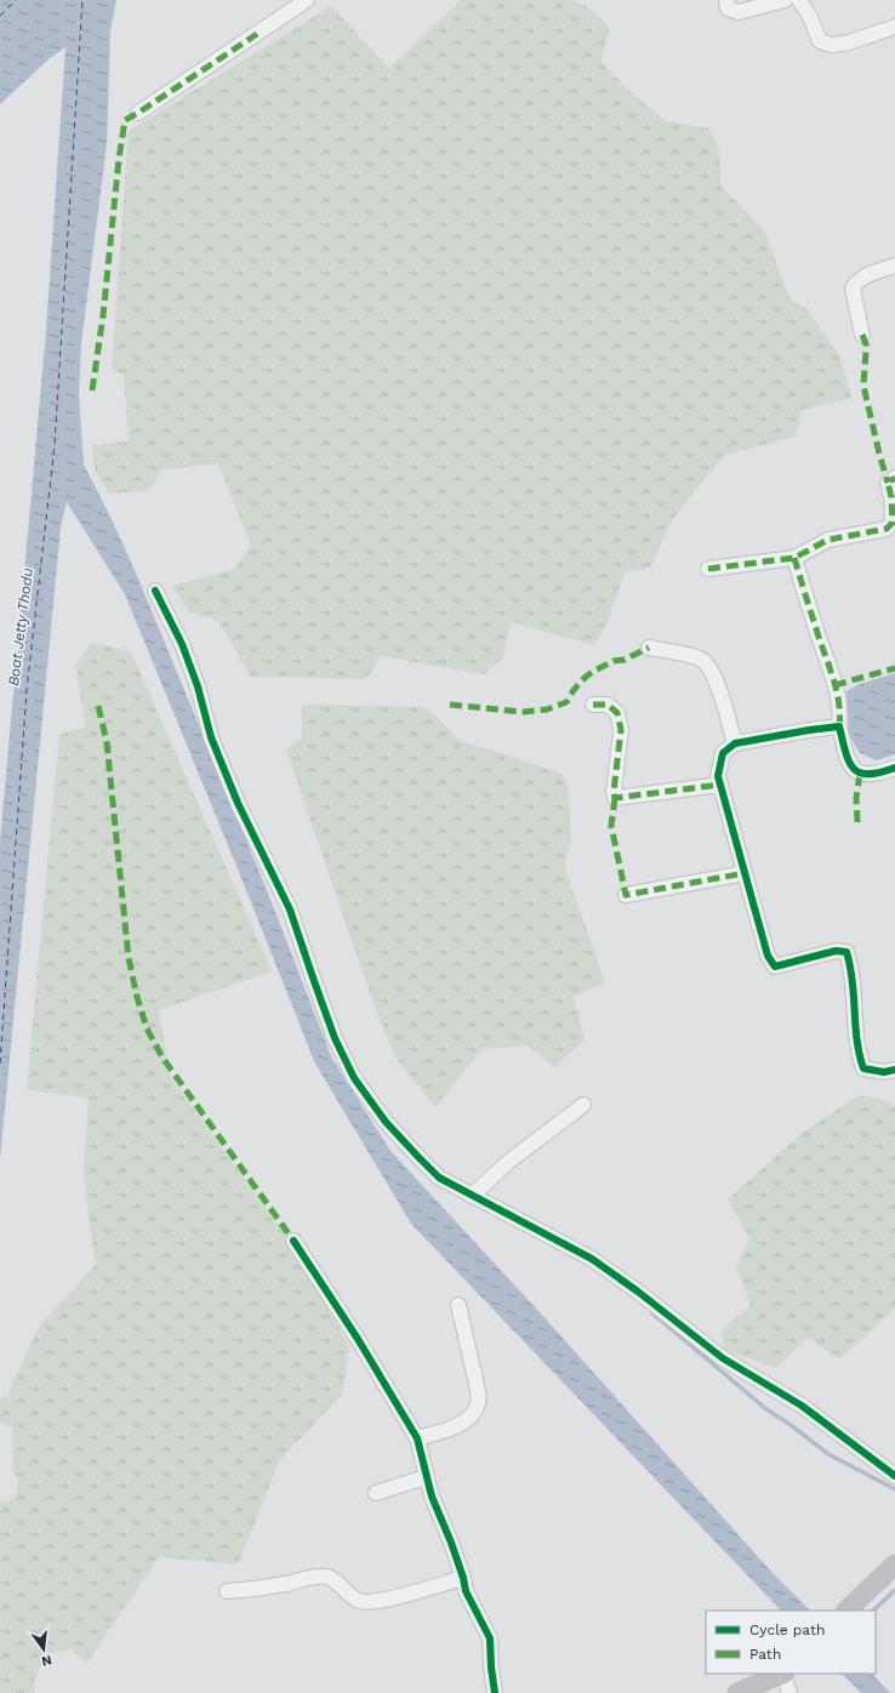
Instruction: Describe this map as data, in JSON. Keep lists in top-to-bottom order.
{
  "water": ["Boat Jetty Thodu"],
  "legend": ["Cycle path", "Path"],
  "north": "bottom"
}
